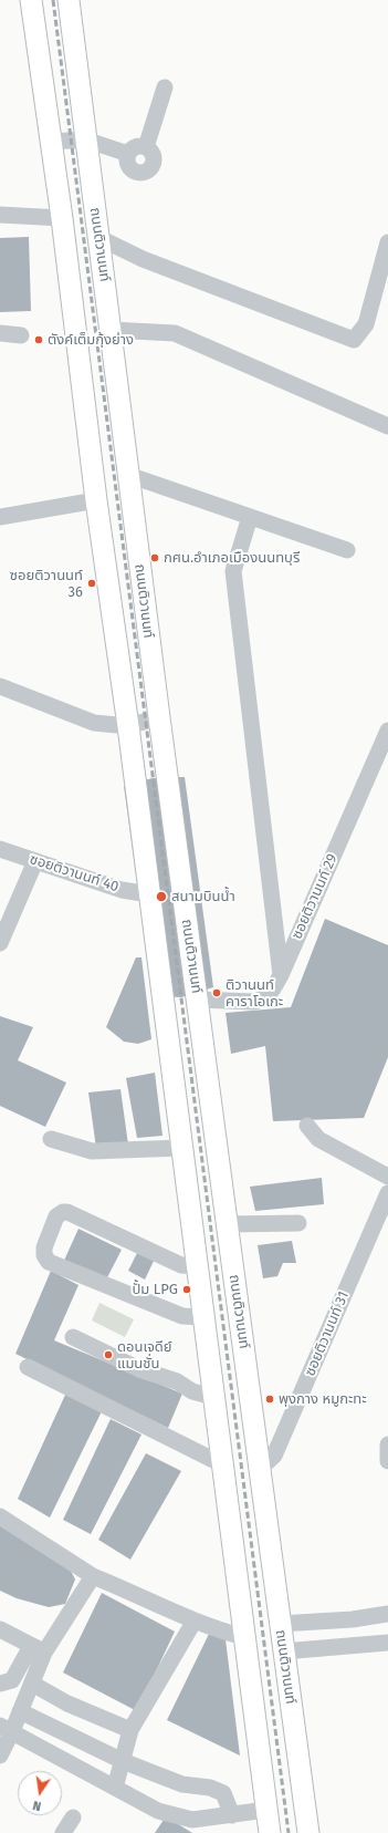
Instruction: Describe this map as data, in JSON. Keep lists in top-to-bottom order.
{
  "streets": {
    "main road": ["ถนนติวานนท์"],
    "street": ["ซอยติวานนท์ 40", "ซอยติวานนท์ 29", "ซอยติวานนท์ 31"]
  },
  "crossings": [
    ["ถนนติวานนท์", "ซอยติวานนท์ 29"],
    ["ถนนติวานนท์", "ซอยติวานนท์ 31"]
  ],
  "places": [
    "ตังค์เต็มกุ้งย่าง",
    "กศน.อำเภอเมืองนนทบุรี",
    "ซอยติวานนท์ 36",
    "สนามบินน้ำ",
    "ติวานนท์ คาราโอเกะ",
    "ปั้ม LPG",
    "ดอนเจดีย์ แมนชั่น",
    "พุงกาง หมูกะทะ"
  ],
  "north": "bottom"
}
